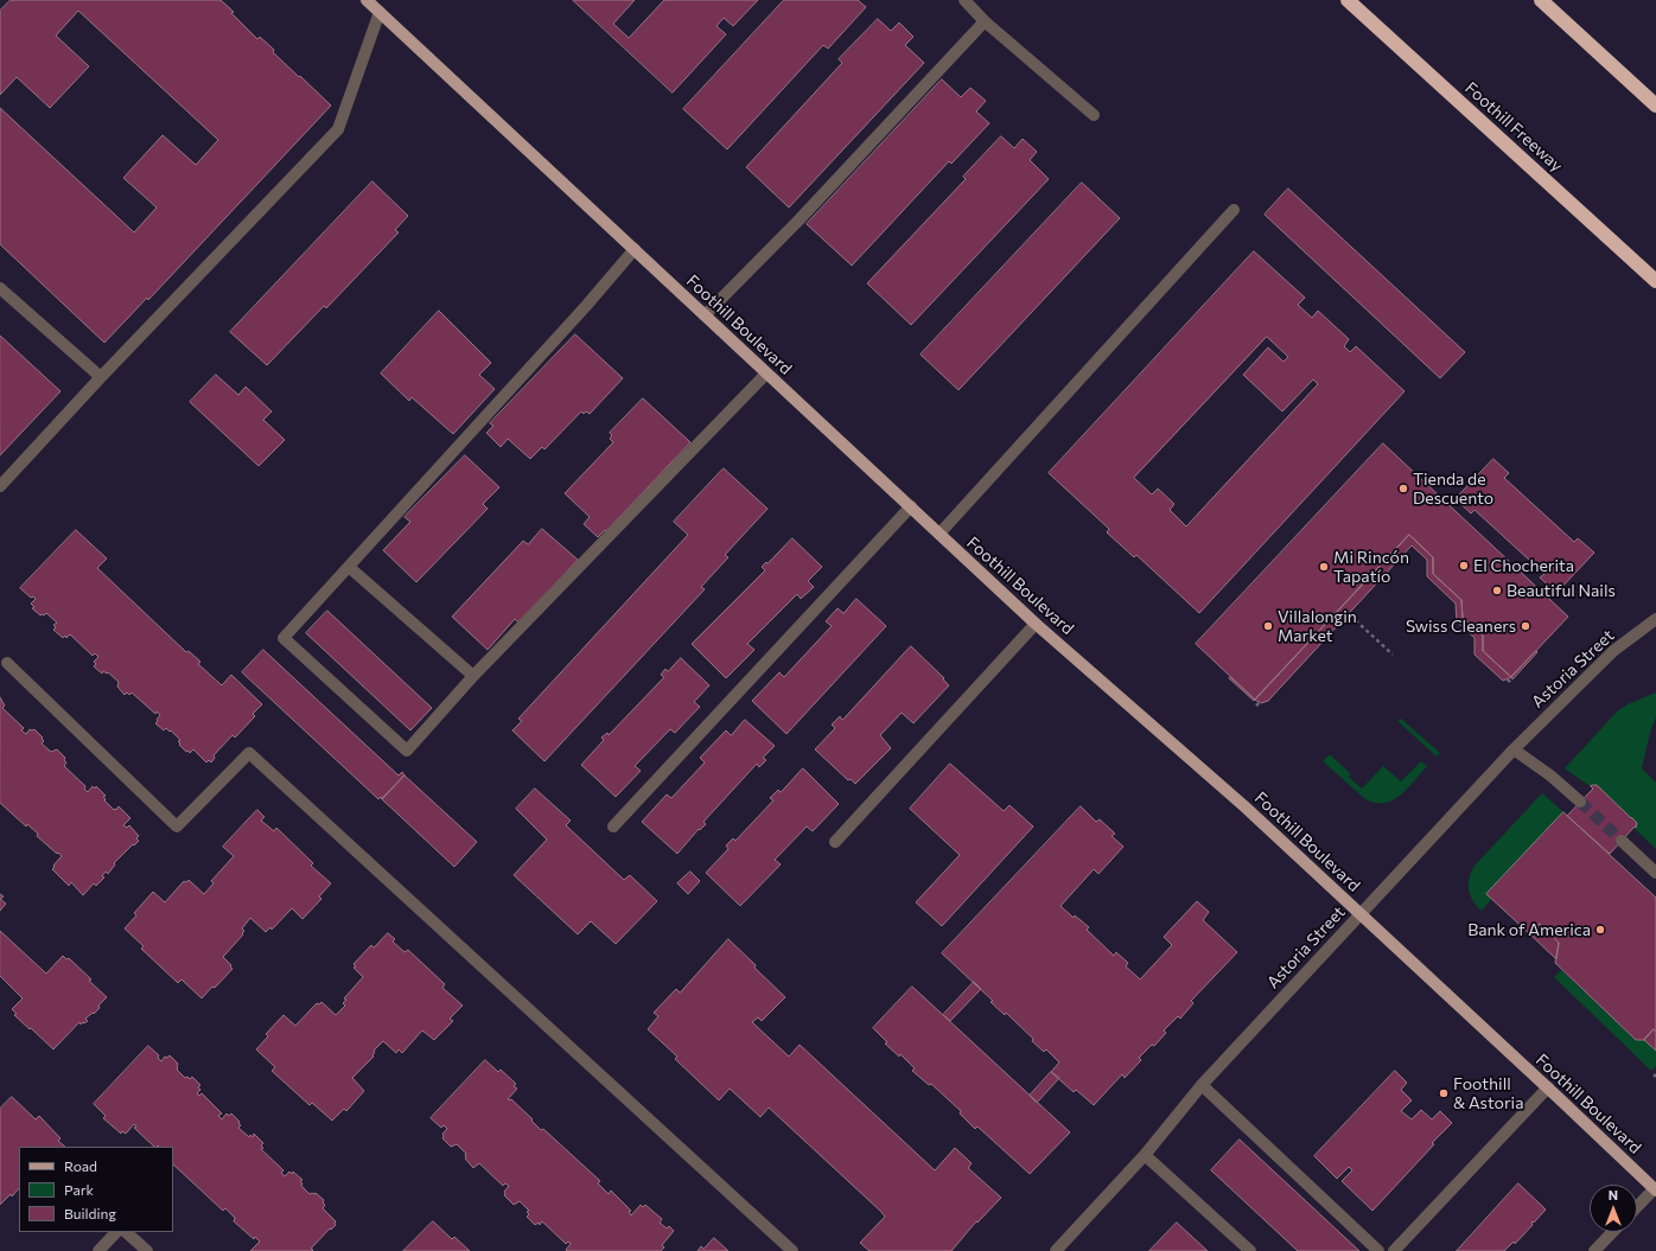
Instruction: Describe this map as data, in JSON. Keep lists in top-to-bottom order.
{
  "streets": {
    "highway": ["Foothill Freeway"],
    "main road": ["Foothill Boulevard"],
    "street": ["Astoria Street"]
  },
  "crossings": [
    ["Foothill Boulevard", "Astoria Street"]
  ],
  "places": [
    "Tienda de Descuento",
    "El Chocherita",
    "Mi Rincón Tapatío",
    "Beautiful Nails",
    "Villalongin Market",
    "Swiss Cleaners",
    "Bank of America",
    "Foothill & Astoria"
  ],
  "legend": ["Road", "Park", "Building"],
  "north": "top"
}
